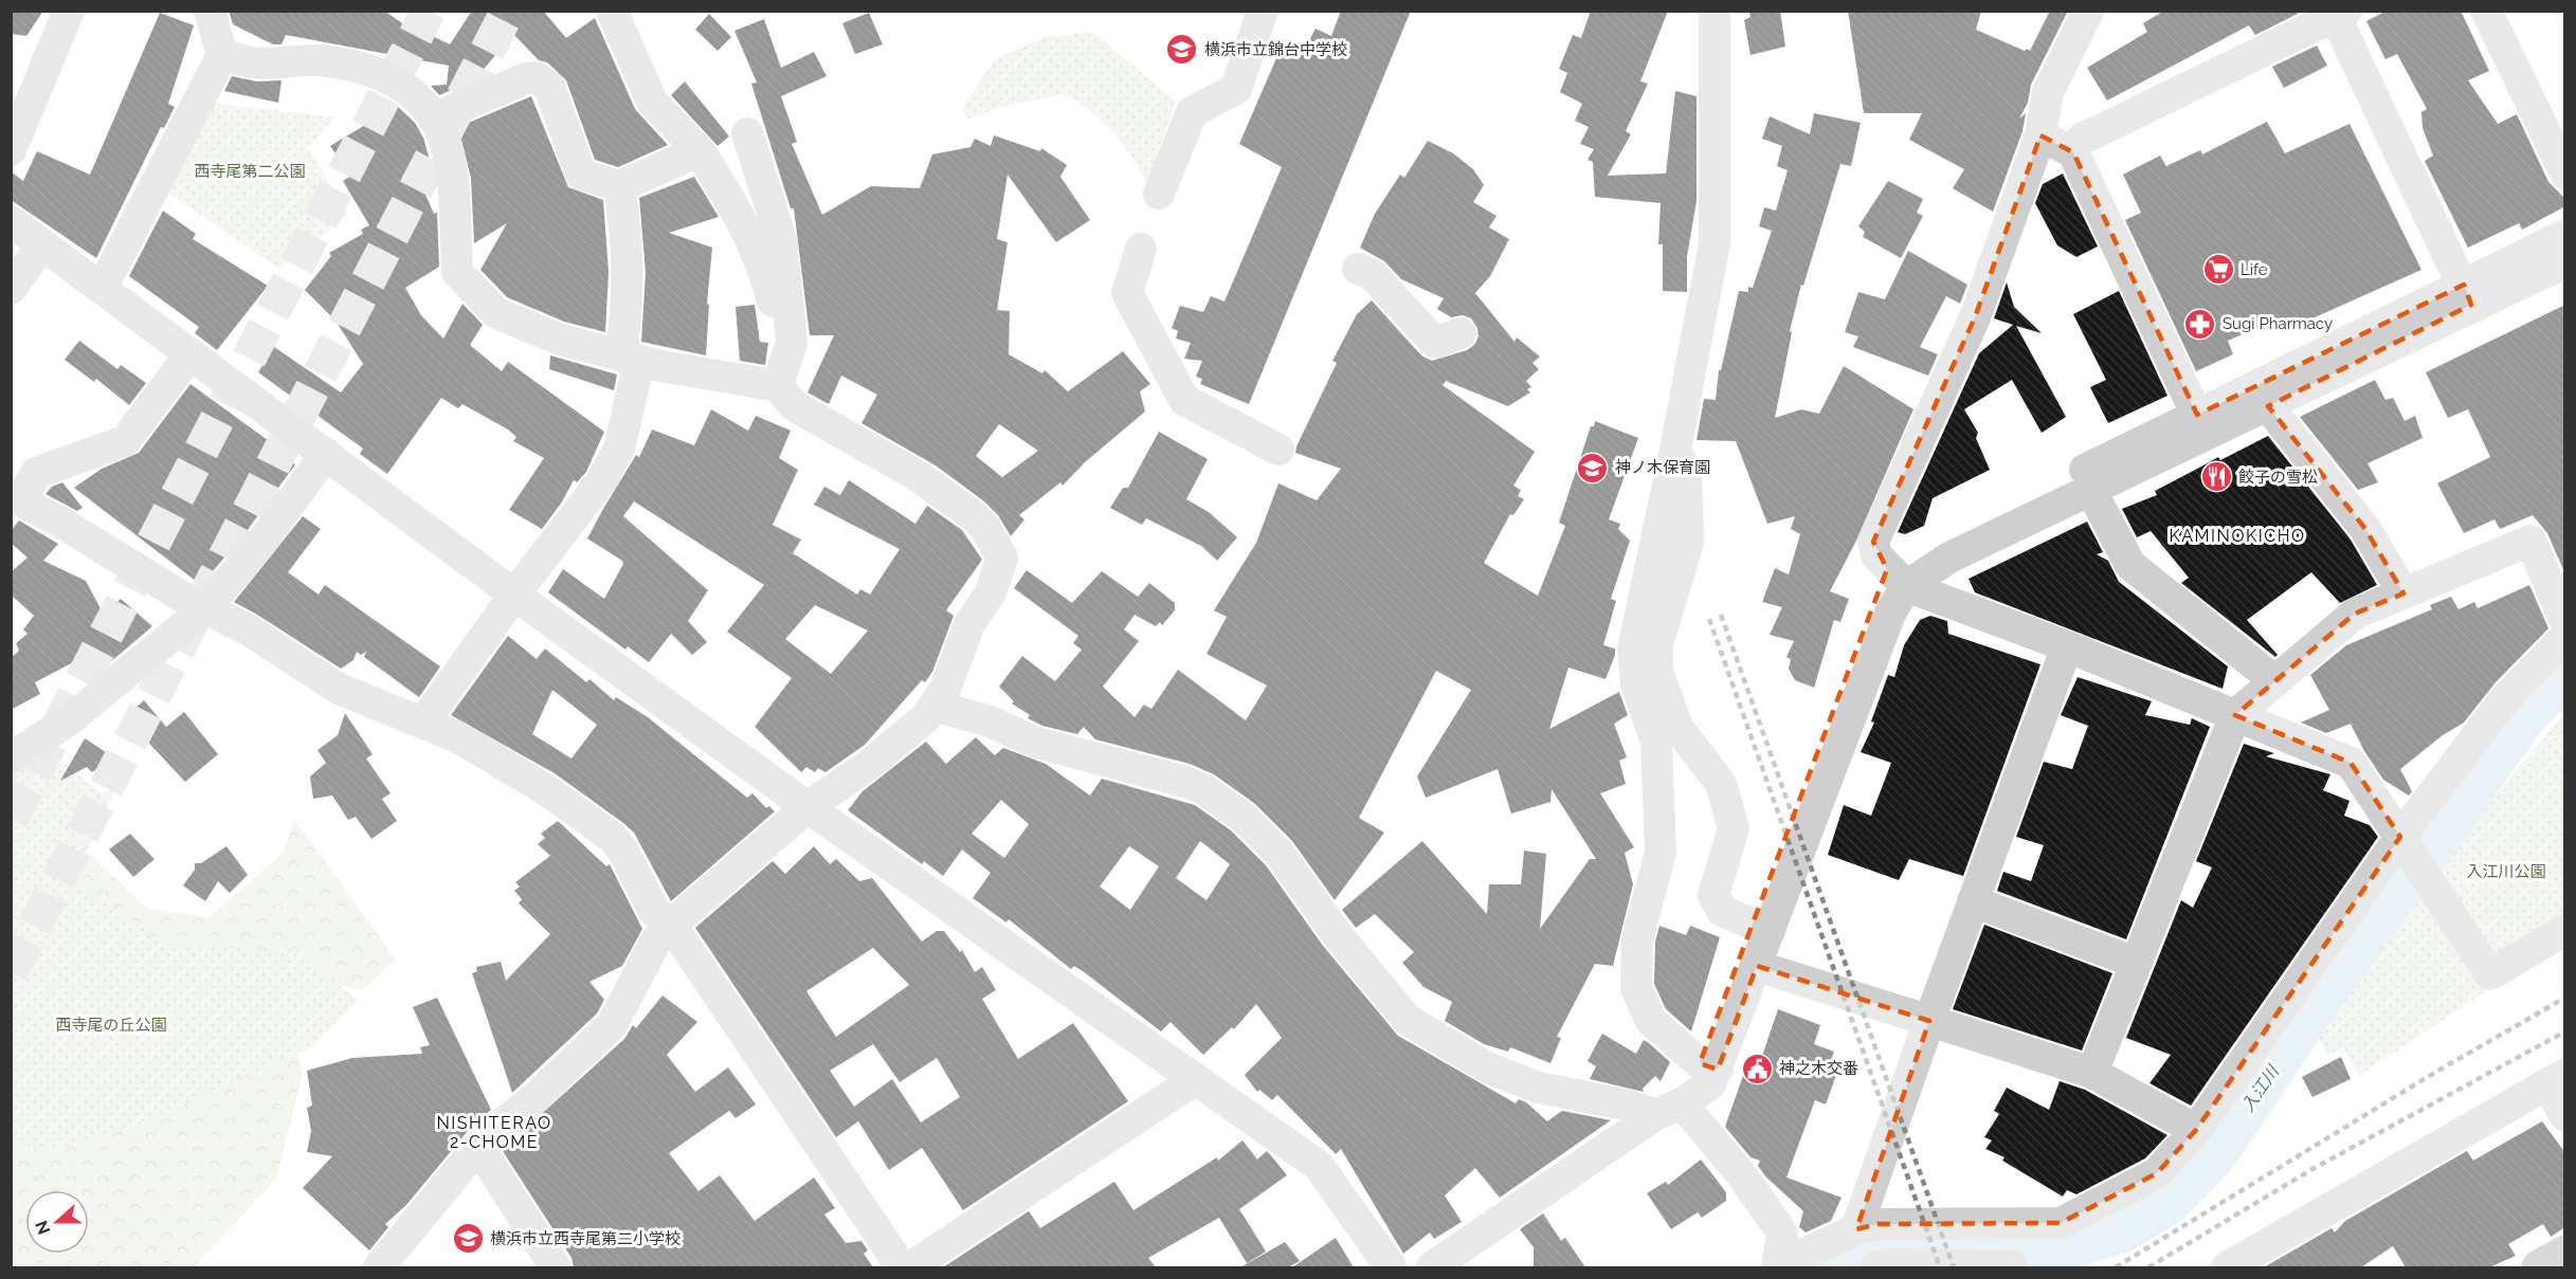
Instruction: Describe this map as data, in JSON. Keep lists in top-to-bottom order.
{
  "districts": ["KAMINOKICHO", "NISHITERAO 2-CHOME"],
  "water": ["入江川"],
  "parks": ["西寺尾第二公園", "入江川公園", "西寺尾の丘公園"],
  "places": {
    "school or university": ["横浜市立錦台中学校", "神ノ木保育園", "横浜市立西寺尾第二小学校"],
    "supermarket": ["Life"],
    "pharmacy": ["Sugi Pharmacy"],
    "restaurant": ["餃子の雪松"],
    "public building": ["神之木交番"]
  },
  "north": "left"
}
